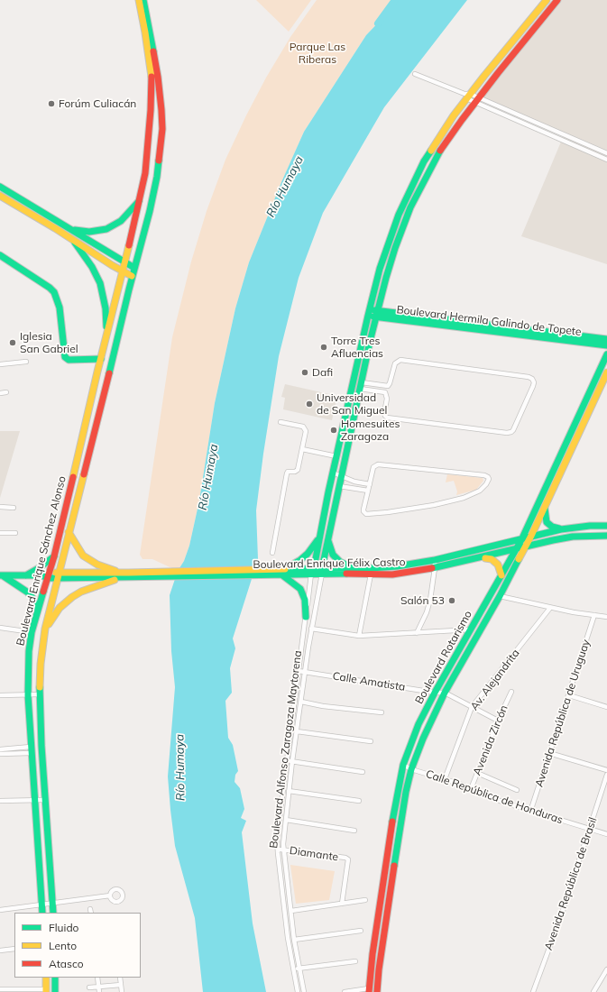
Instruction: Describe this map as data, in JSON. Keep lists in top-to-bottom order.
{
  "streets": {
    "main road": [
      "Boulevard Hermila Galindo de Topete",
      "Boulevard Enrique Sánchez Alonso",
      "Boulevard Enrique Félix Castro",
      "Boulevard Rotarismo",
      "Boulevard Alfonso Zaragoza Maytorena"
    ],
    "street": [
      "Av. Alejandrita",
      "Calle Amatista",
      "Avenida República de Uruguay",
      "Avenida Zircón",
      "Calle República de Honduras",
      "Diamante",
      "Avenida República de Brasil"
    ]
  },
  "crossings": [
    ["Boulevard Hermila Galindo de Topete", "Boulevard Alfonso Zaragoza Maytorena"],
    ["Boulevard Enrique Sánchez Alonso", "Boulevard Enrique Félix Castro"],
    ["Boulevard Enrique Félix Castro", "Boulevard Rotarismo"],
    ["Boulevard Enrique Félix Castro", "Boulevard Alfonso Zaragoza Maytorena"],
    ["Boulevard Rotarismo", "Calle Amatista"],
    ["Boulevard Rotarismo", "Calle República de Honduras"],
    ["Av. Alejandrita", "Calle Amatista"],
    ["Av. Alejandrita", "Calle República de Honduras"],
    ["Calle Amatista", "Avenida Zircón"],
    ["Calle Amatista", "Boulevard Alfonso Zaragoza Maytorena"],
    ["Avenida República de Uruguay", "Calle República de Honduras"],
    ["Avenida Zircón", "Calle República de Honduras"],
    ["Boulevard Alfonso Zaragoza Maytorena", "Diamante"],
    ["Calle República de Honduras", "Avenida República de Brasil"]
  ],
  "water": ["Río Humaya"],
  "parks": ["Parque Las Riberas"],
  "places": [
    "Forúm Culiacán",
    "Iglesia San Gabriel",
    "Torre Tres Afluencias",
    "Dafi",
    "Universidad de San Miguel",
    "Homesuites Zaragoza",
    "Salón 53"
  ],
  "legend": ["Fluido", "Lento", "Atasco"]
}
